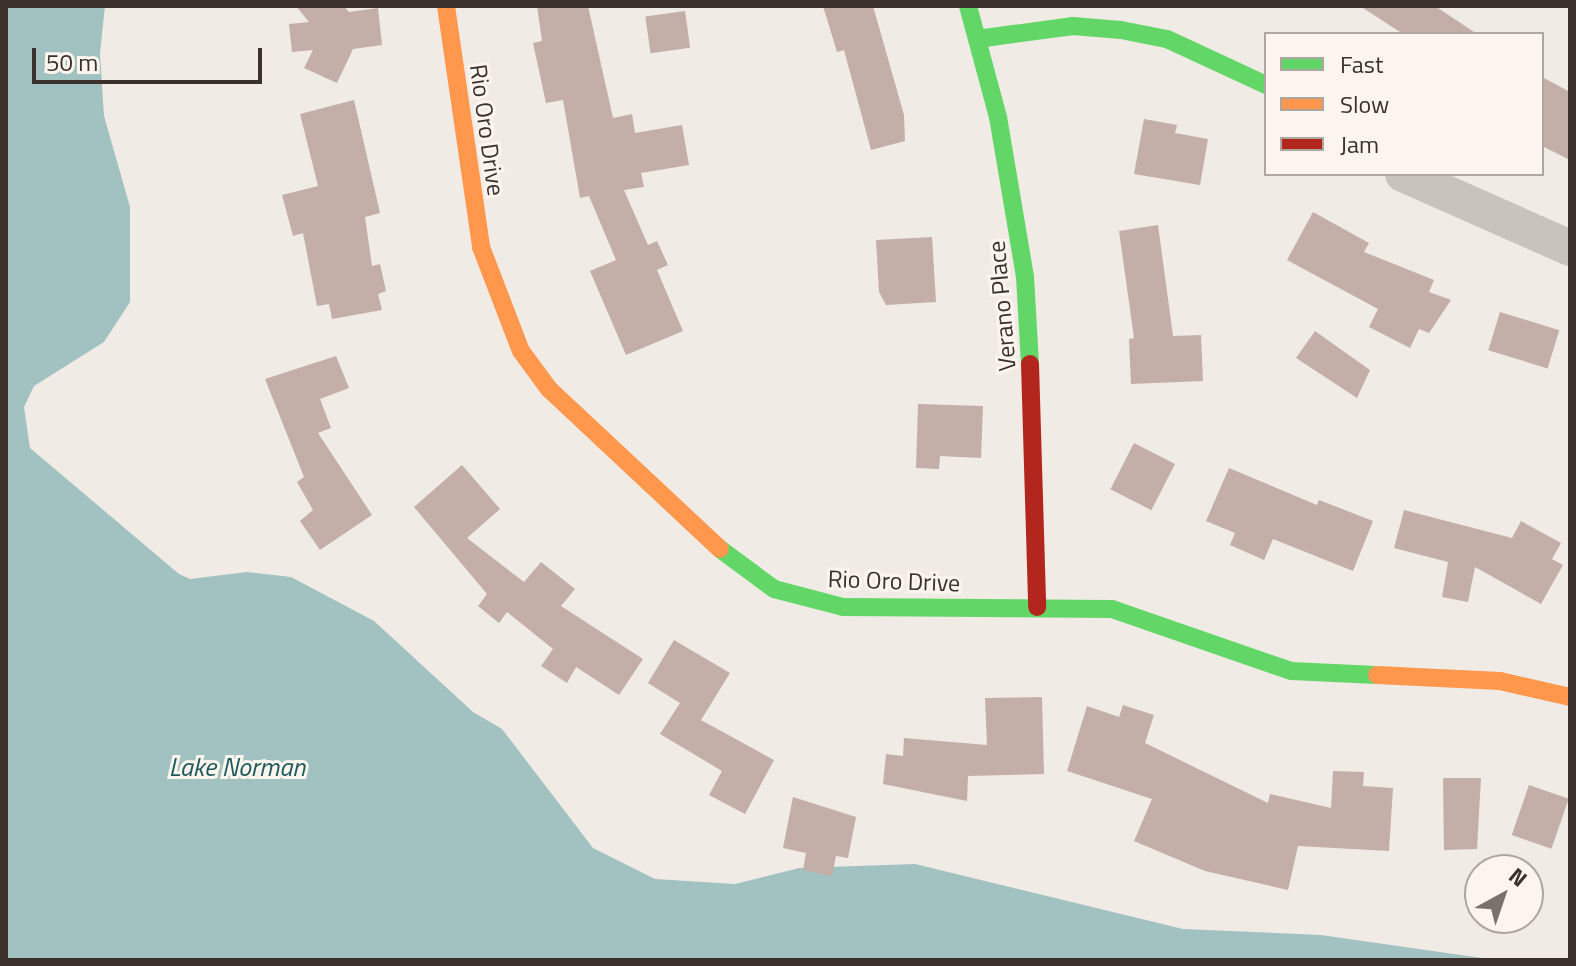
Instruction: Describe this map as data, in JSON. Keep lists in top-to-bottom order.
{
  "streets": {
    "street": ["Rio Oro Drive", "Verano Place"]
  },
  "crossings": [
    ["Rio Oro Drive", "Verano Place"]
  ],
  "water": ["Lake Norman"],
  "legend": ["Fast", "Slow", "Jam"],
  "scale_bar": "50 m",
  "north": "top right"
}
